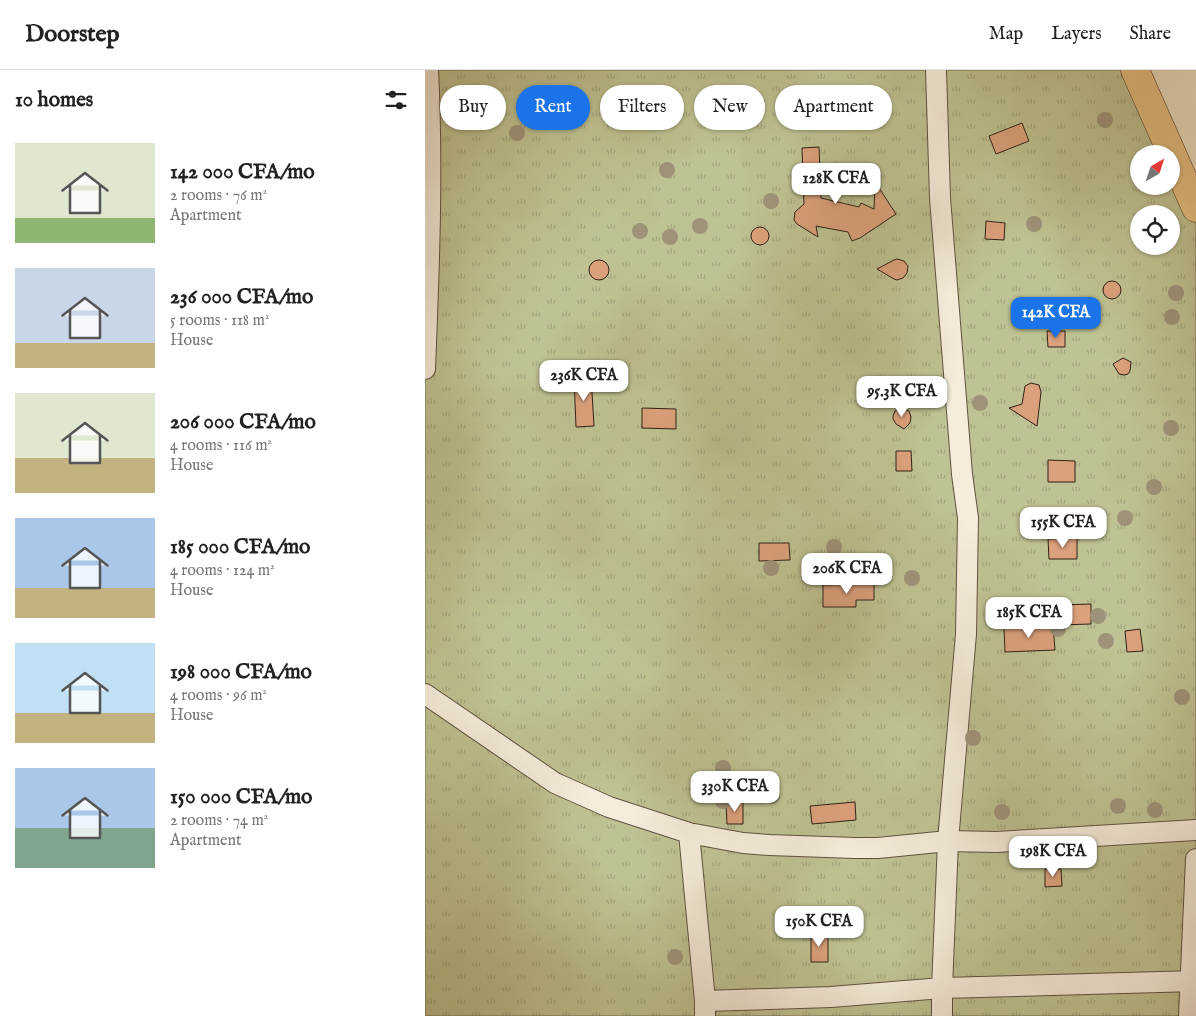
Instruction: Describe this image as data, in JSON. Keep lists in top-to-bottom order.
{
  "north": "top right",
  "page": {
    "header": "Doorstep",
    "nav": ["Map", "Layers", "Share"],
    "heading": "10 homes",
    "chip": [
      "Buy",
      "Rent",
      "Filters",
      "New",
      "Apartment"
    ],
    "list": [
      {
        "name": "142 000 CFA/mo",
        "note": "2 rooms · 76 m² · Apartment"
      },
      {
        "name": "236 000 CFA/mo",
        "note": "5 rooms · 118 m² · House"
      },
      {
        "name": "206 000 CFA/mo",
        "note": "4 rooms · 116 m² · House"
      },
      {
        "name": "185 000 CFA/mo",
        "note": "4 rooms · 124 m² · House"
      },
      {
        "name": "198 000 CFA/mo",
        "note": "4 rooms · 96 m² · House"
      },
      {
        "name": "150 000 CFA/mo",
        "note": "2 rooms · 74 m² · Apartment"
      }
    ],
    "price": [
      "128K CFA",
      "142K CFA",
      "236K CFA",
      "95.3K CFA",
      "155K CFA",
      "206K CFA",
      "185K CFA",
      "330K CFA",
      "198K CFA",
      "150K CFA"
    ]
  }
}
